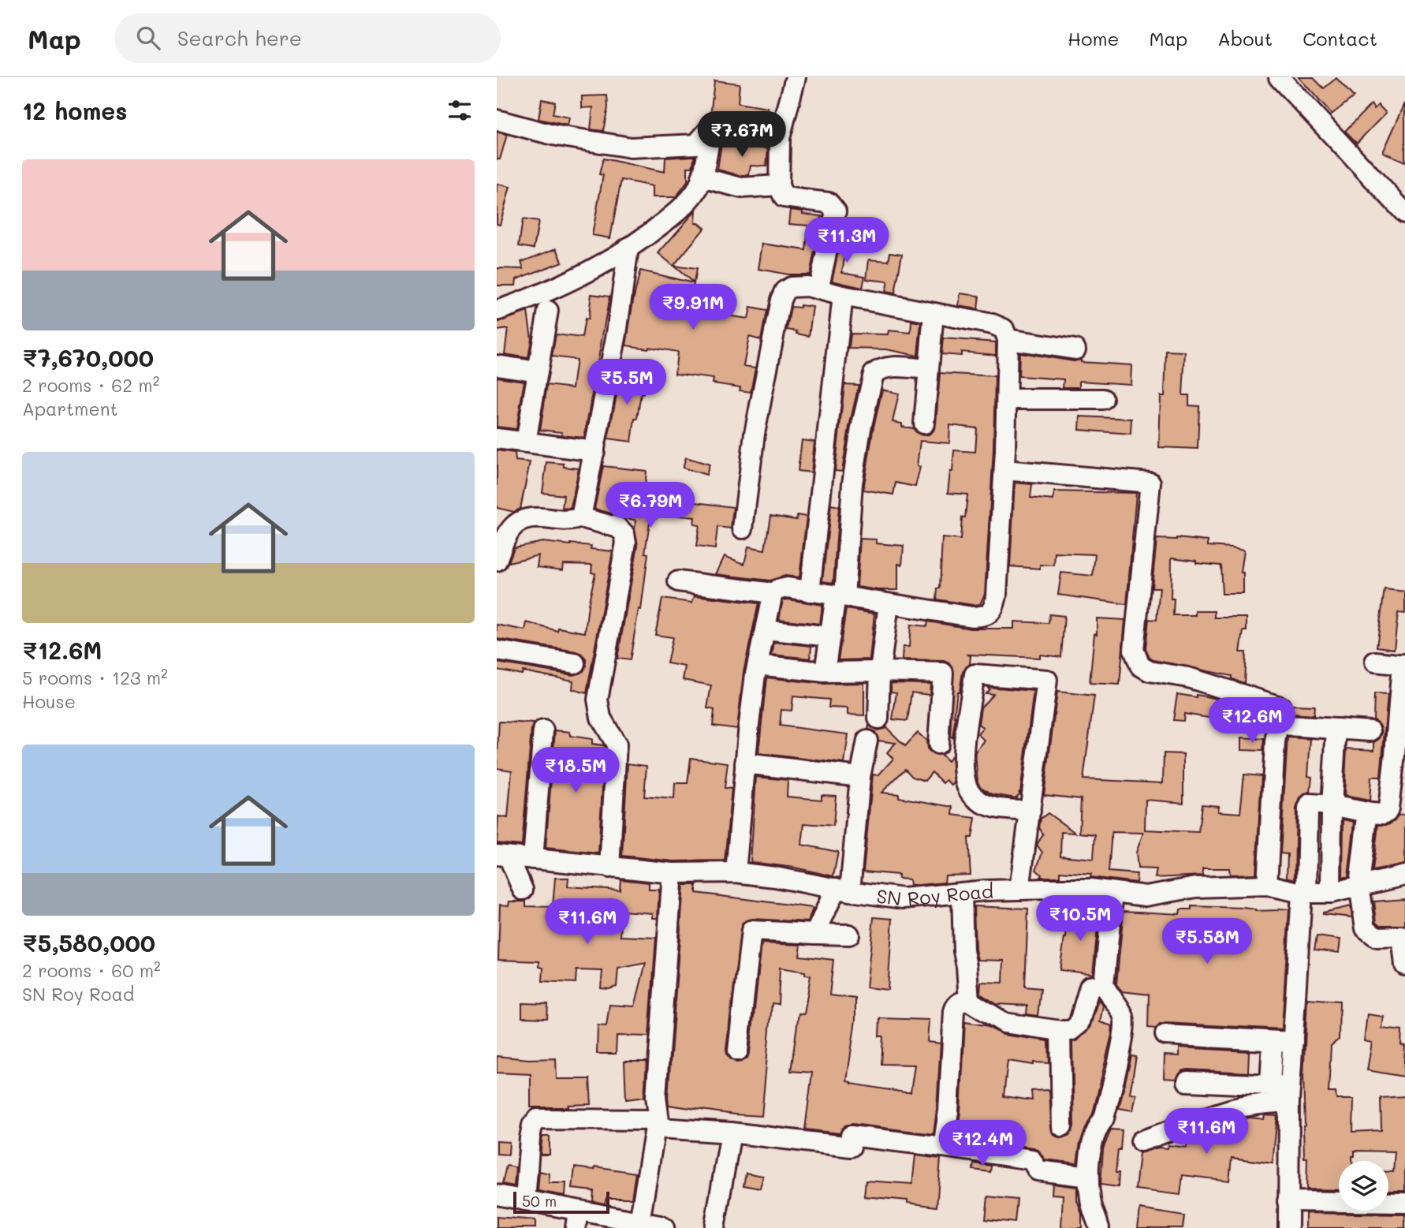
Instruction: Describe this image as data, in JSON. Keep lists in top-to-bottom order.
{
  "streets": {
    "street": ["SN Roy Road"]
  },
  "scale_bar": "50 m",
  "page": {
    "header": "Map",
    "search": "Search here",
    "nav": [
      "Home",
      "Map",
      "About",
      "Contact"
    ],
    "heading": "12 homes",
    "price": [
      "₹7.67M",
      "₹11.3M",
      "₹9.91M",
      "₹5.5M",
      "₹6.79M",
      "₹12.6M",
      "₹18.5M",
      "₹10.5M",
      "₹11.6M",
      "₹5.58M",
      "₹11.6M",
      "₹12.4M"
    ],
    "list": [
      {
        "name": "₹7,670,000",
        "note": "2 rooms · 62 m² · Apartment"
      },
      {
        "name": "₹12.6M",
        "note": "5 rooms · 123 m² · House"
      },
      {
        "name": "₹5,580,000",
        "note": "2 rooms · 60 m² · SN Roy Road"
      }
    ],
    "scale": "50 m"
  }
}
